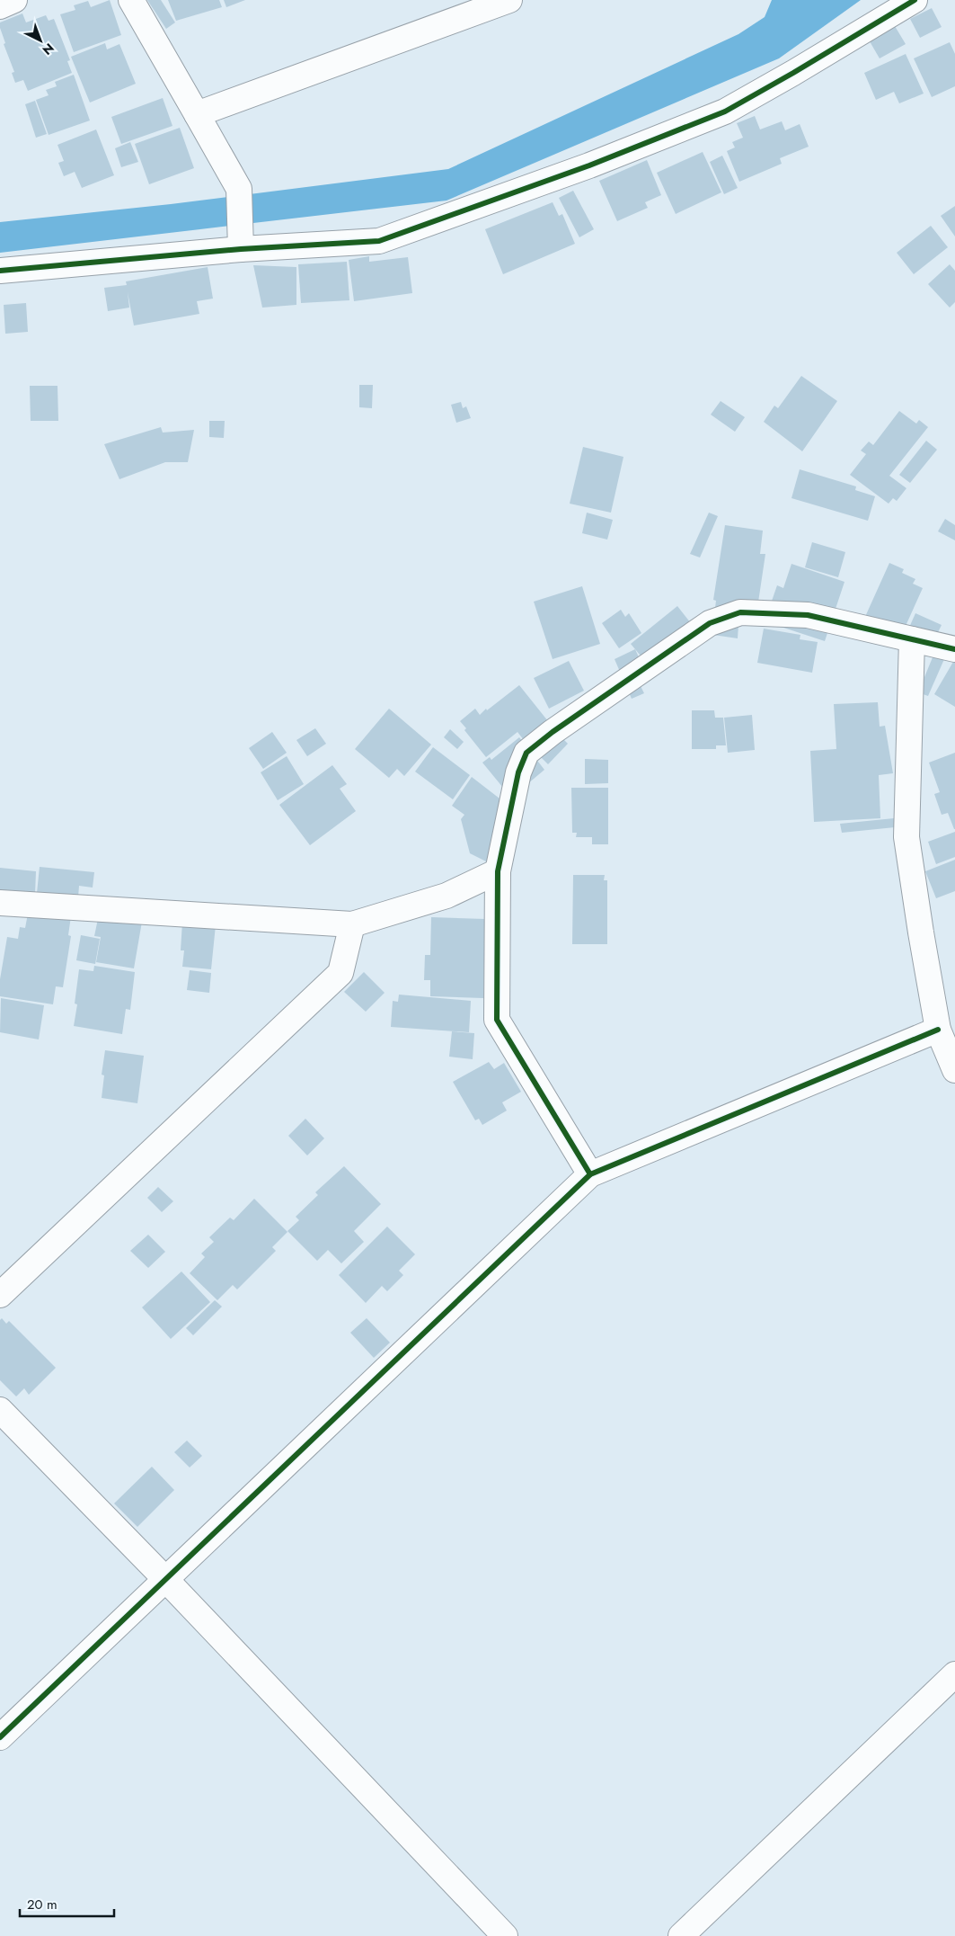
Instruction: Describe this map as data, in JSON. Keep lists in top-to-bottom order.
{
  "scale_bar": "20 m",
  "north": "bottom right"
}
